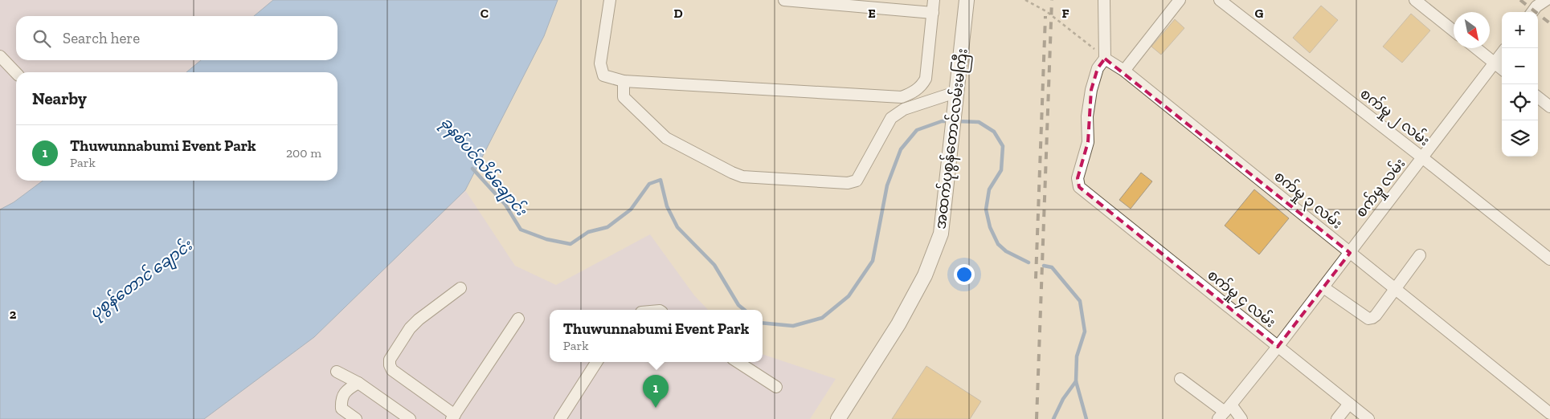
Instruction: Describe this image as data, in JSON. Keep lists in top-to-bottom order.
{
  "streets": {
    "main road": ["အထက်ပုစွန်တောင်လမ်းမကြီး"],
    "street": [
      "စက်မှု ၂ လမ်း",
      "စက်မှု လမ်း",
      "စက်မှု ၃ လမ်း",
      "စက်မှု ၄ လမ်း"
    ]
  },
  "crossings": [
    ["စက်မှု ၂ လမ်း", "စက်မှု လမ်း"],
    ["စက်မှု လမ်း", "စက်မှု ၃ လမ်း"],
    ["စက်မှု လမ်း", "စက်မှု ၄ လမ်း"],
    ["စက်မှု ၃ လမ်း", "စက်မှု ၄ လမ်း"]
  ],
  "water": ["ခုနစ်ပင်လိမ်ချောင်း", "ပုစွန်တောင် ချောင်း"],
  "north": "bottom right",
  "page": {
    "map_buttons": ["+", "−"],
    "search": "Search here",
    "heading": "Nearby",
    "list": [
      {
        "mark": "1",
        "name": "Thuwunnabumi Event Park",
        "note": "Park",
        "value": "200 m"
      }
    ],
    "popup": ["Thuwunnabumi Event Park", "Park"],
    "pins": "1"
  },
  "grid": {
    "columns": [
      "C",
      "D",
      "E",
      "F",
      "G"
    ],
    "rows": ["2"]
  }
}
